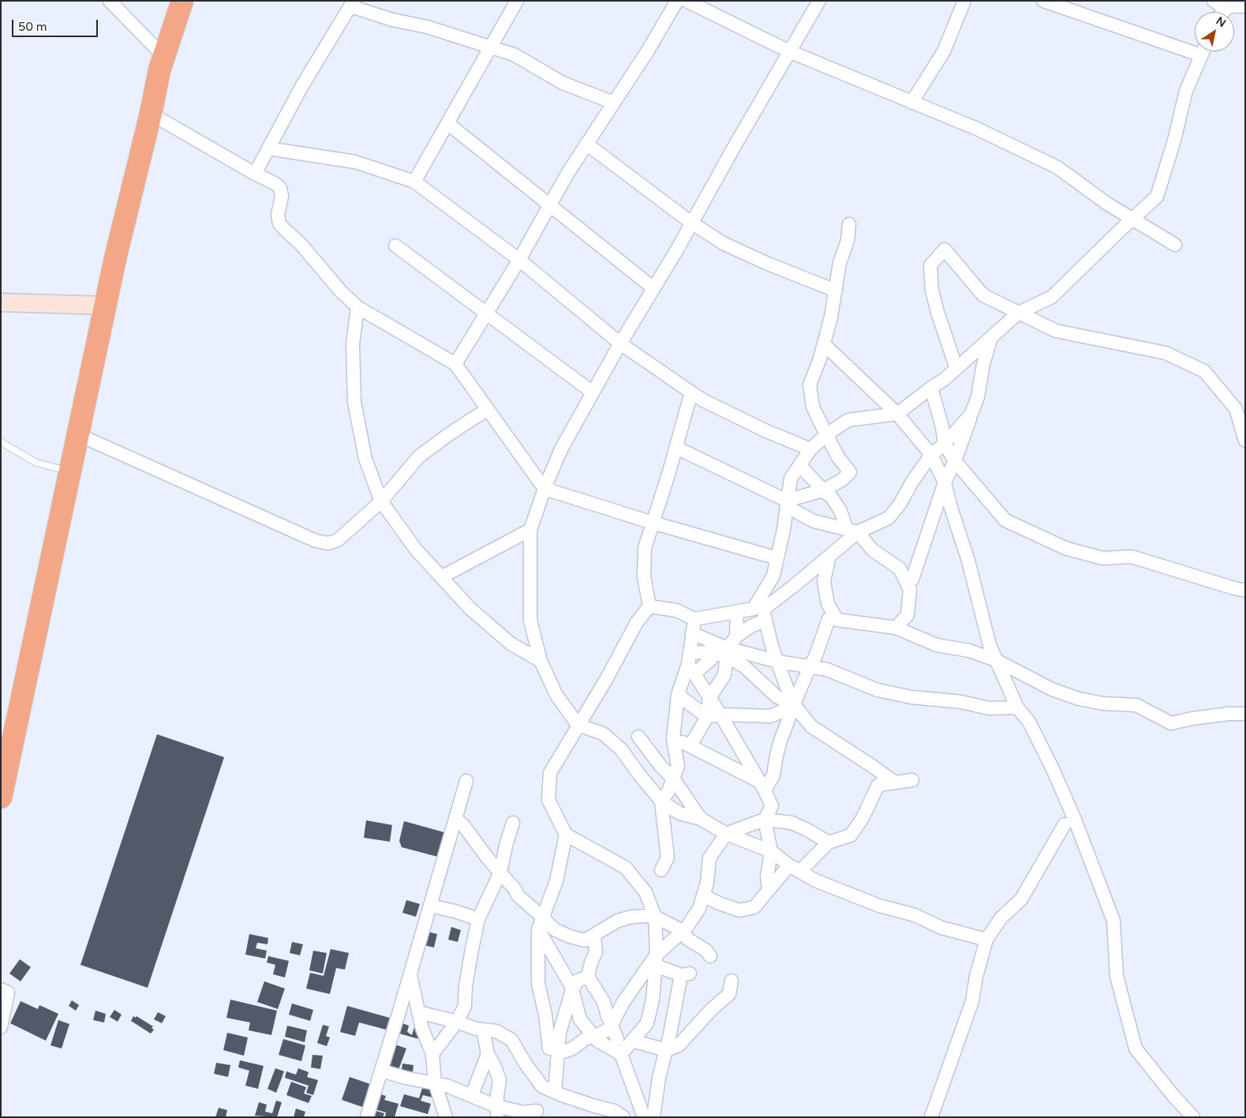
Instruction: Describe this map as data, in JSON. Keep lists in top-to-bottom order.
{
  "scale_bar": "50 m",
  "north": "top right"
}
